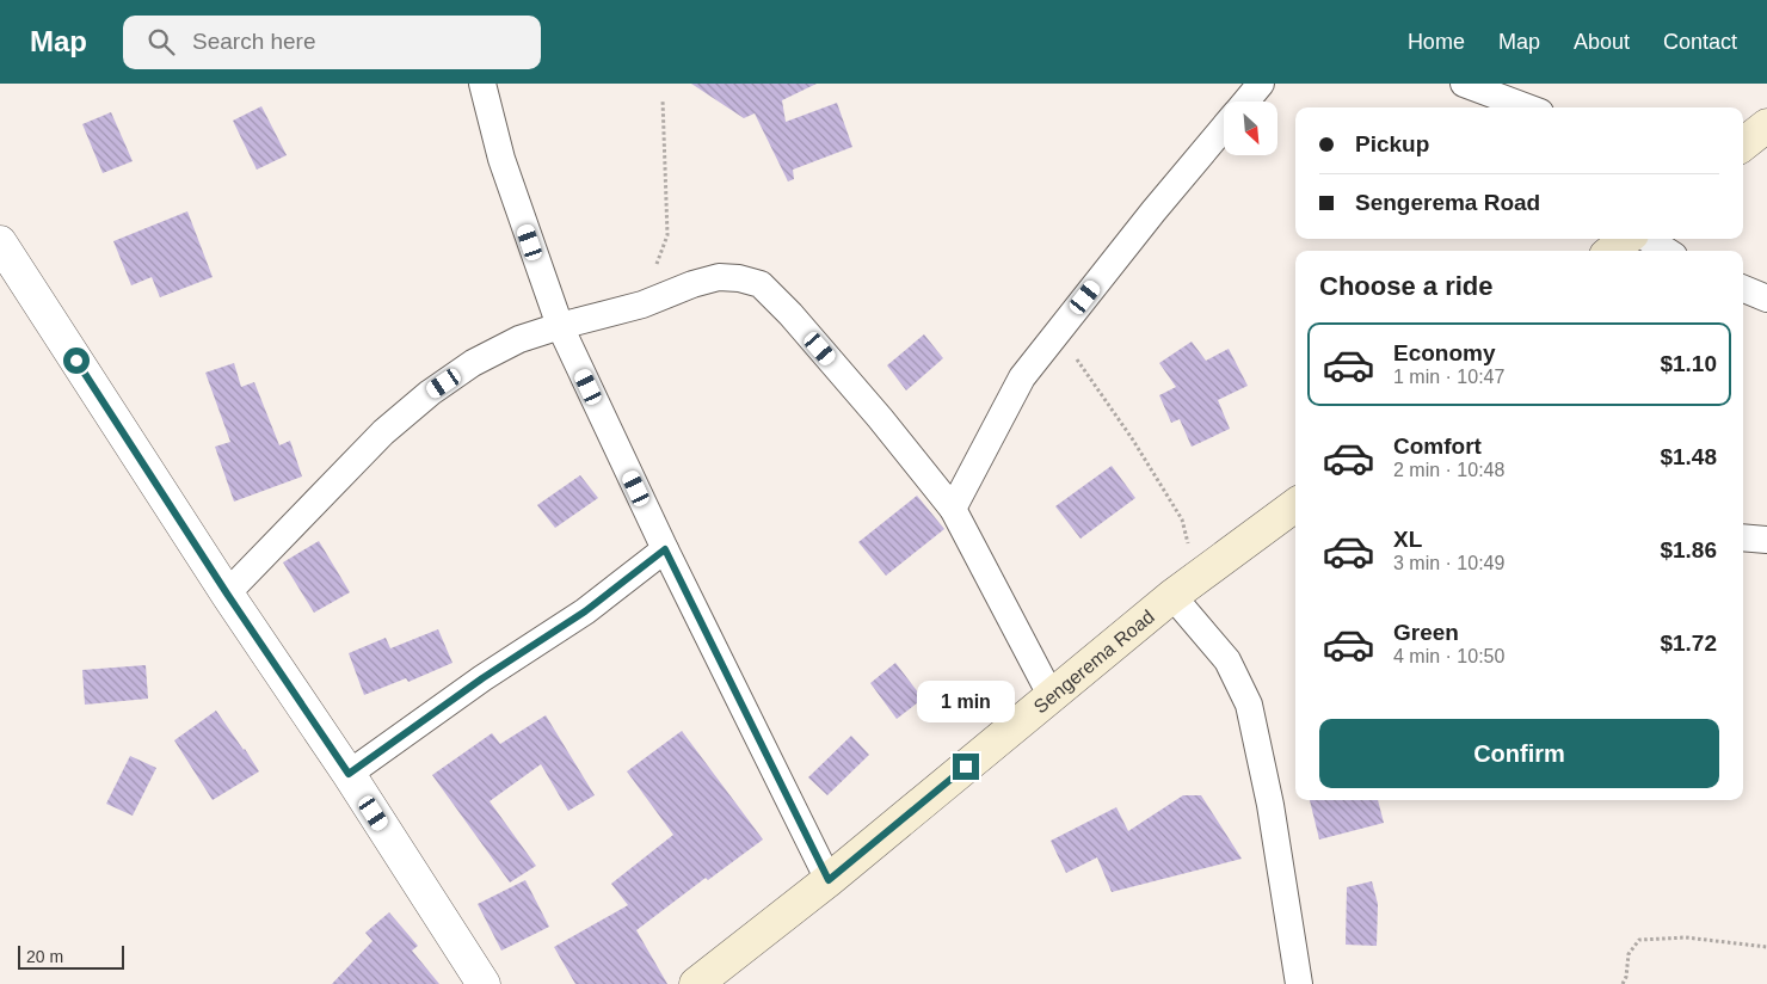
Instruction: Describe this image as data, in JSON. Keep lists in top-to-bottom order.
{
  "streets": {
    "main road": ["Sengerema Road"]
  },
  "scale_bar": "20 m",
  "north": "bottom right",
  "page": {
    "header": "Map",
    "search": "Search here",
    "nav": [
      "Home",
      "Map",
      "About",
      "Contact"
    ],
    "banner": ["Pickup", "Sengerema Road"],
    "heading": "Choose a ride",
    "list": [
      {
        "name": "Economy",
        "note": "1 min · 10:47",
        "value": "$1.10"
      },
      {
        "name": "Comfort",
        "note": "2 min · 10:48",
        "value": "$1.48"
      },
      {
        "name": "XL",
        "note": "3 min · 10:49",
        "value": "$1.86"
      },
      {
        "name": "Green",
        "note": "4 min · 10:50",
        "value": "$1.72"
      }
    ],
    "bubble": "1 min",
    "buttons": "Confirm",
    "scale": "20 m"
  }
}
